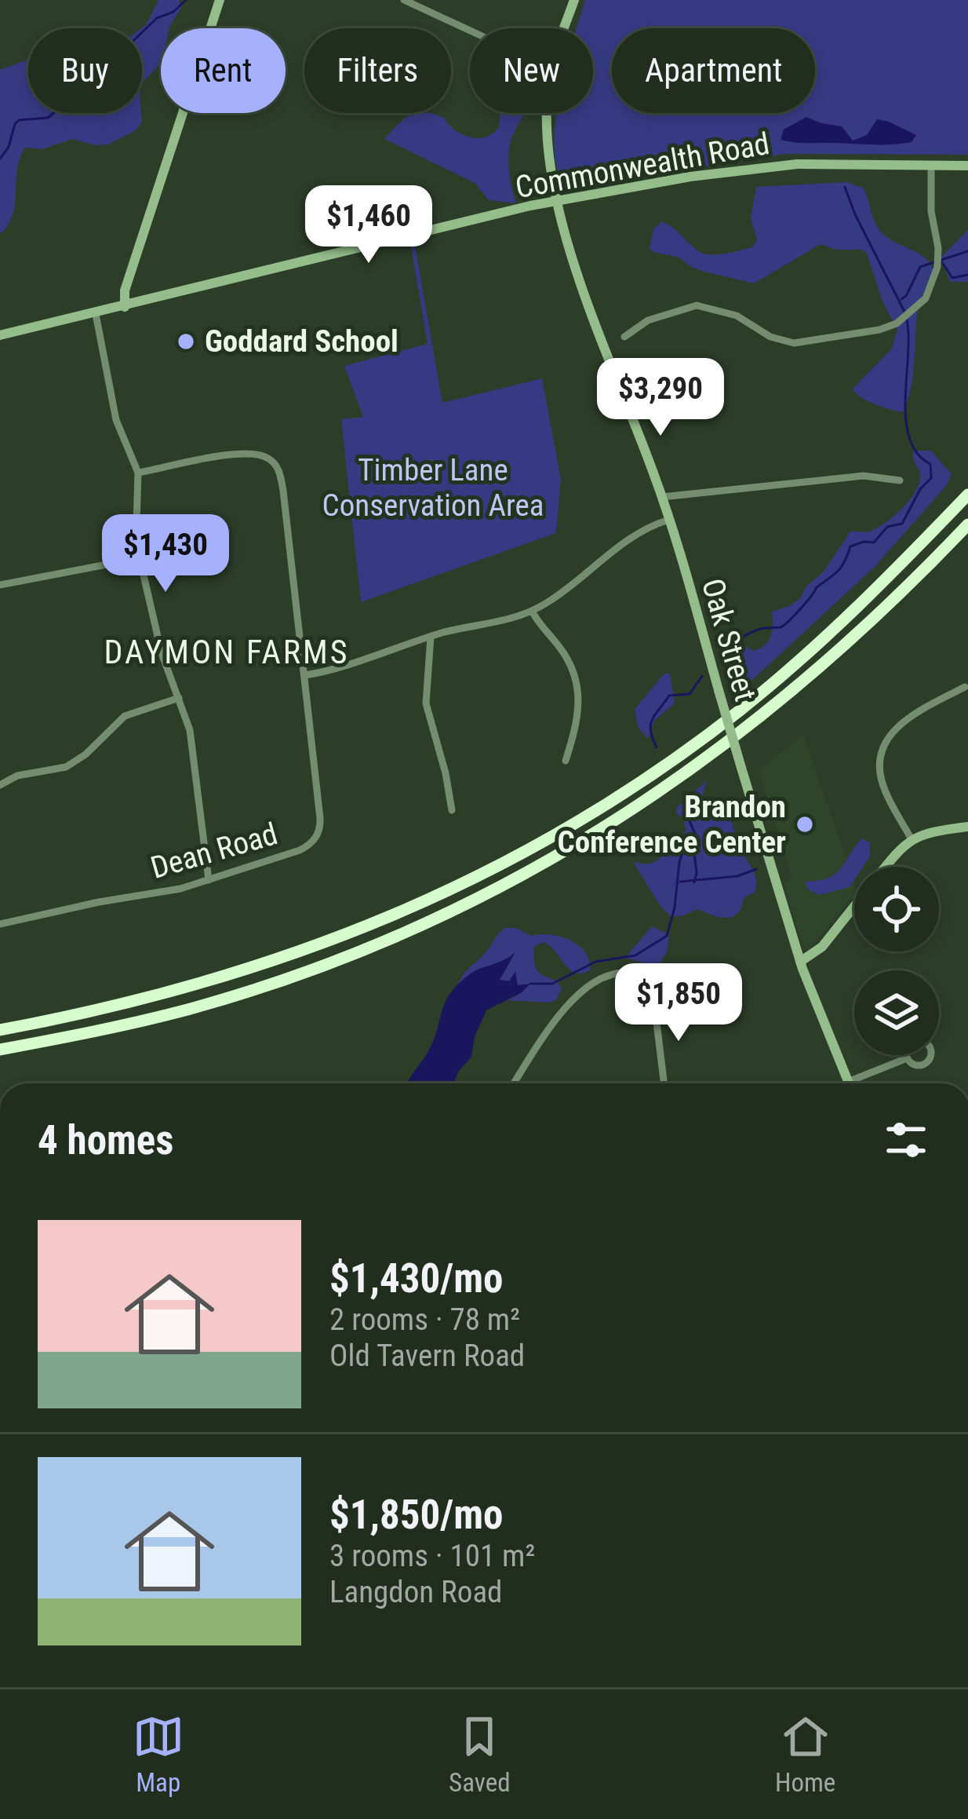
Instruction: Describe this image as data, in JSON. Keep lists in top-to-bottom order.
{
  "streets": {
    "main road": ["Commonwealth Road", "Oak Street"],
    "street": ["Dean Road"]
  },
  "crossings": [
    ["Commonwealth Road", "Oak Street"]
  ],
  "districts": ["DAYMON FARMS"],
  "parks": ["Timber Lane Conservation Area"],
  "places": ["Goddard School", "Brandon Conference Center"],
  "page": {
    "chip": [
      "Buy",
      "Rent",
      "Filters",
      "New",
      "Apartment"
    ],
    "price": [
      "$1,460",
      "$3,290",
      "$1,430",
      "$1,850"
    ],
    "heading": "4 homes",
    "list": [
      {
        "name": "$1,430/mo",
        "note": "2 rooms · 78 m² · Old Tavern Road"
      },
      {
        "name": "$1,850/mo",
        "note": "3 rooms · 101 m² · Langdon Road"
      }
    ],
    "tabs": ["Map", "Saved", "Home"]
  }
}
